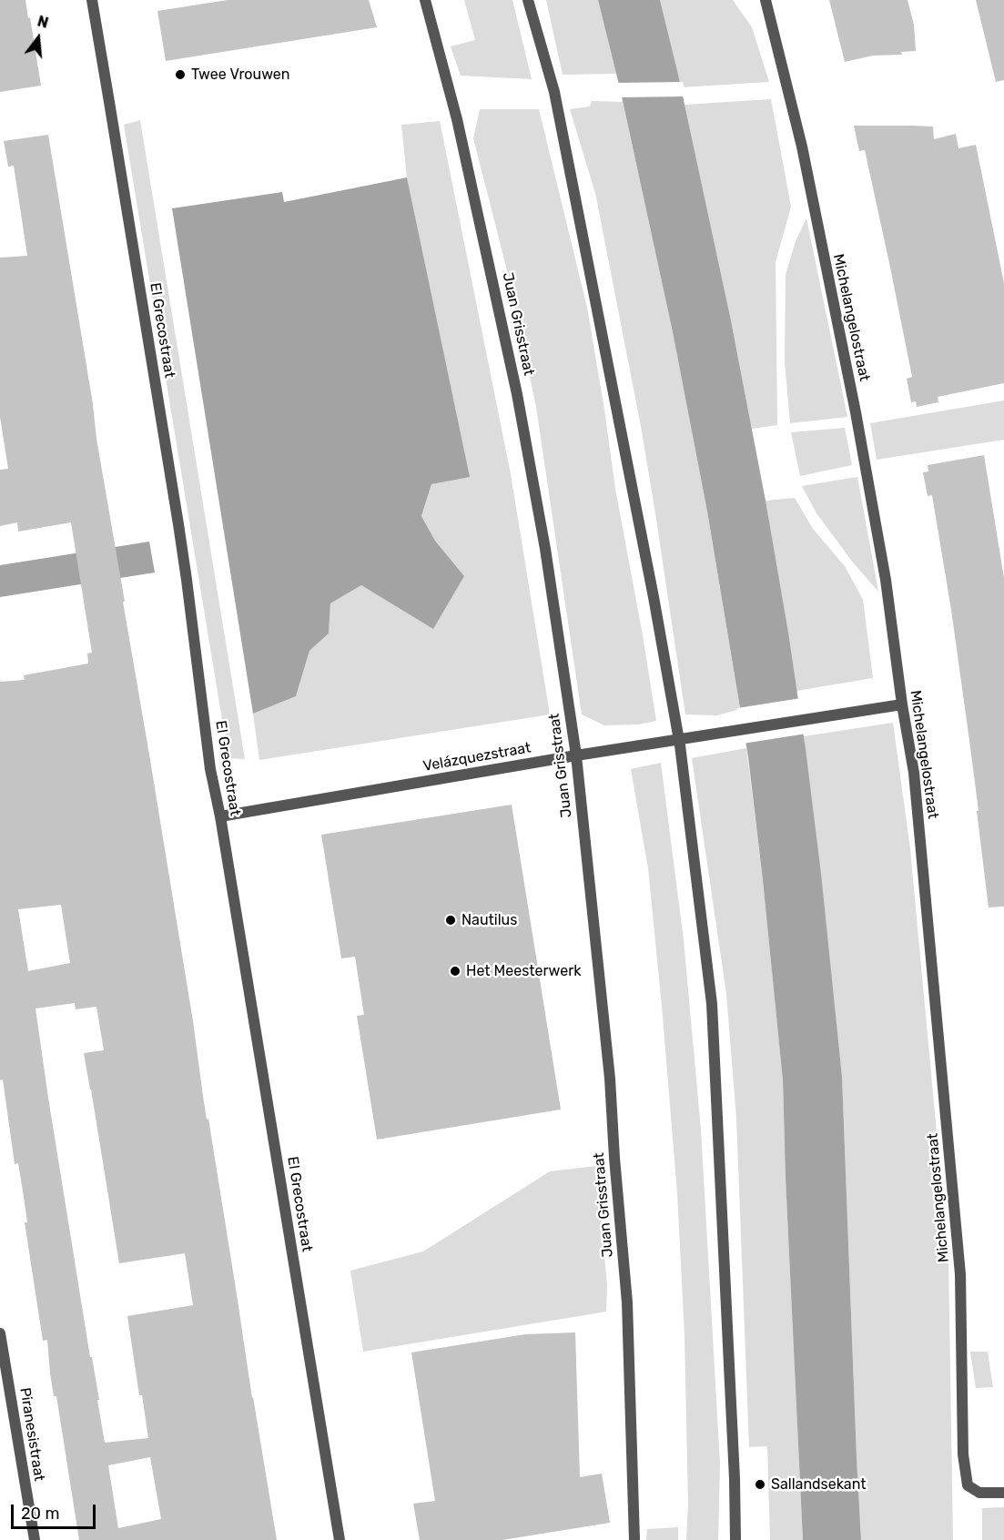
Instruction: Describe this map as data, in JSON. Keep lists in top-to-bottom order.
{
  "streets": {
    "street": [
      "Michelangelostraat",
      "Juan Grisstraat",
      "El Grecostraat",
      "Velázquezstraat",
      "Piranesistraat"
    ]
  },
  "crossings": [
    ["Michelangelostraat", "Velázquezstraat"],
    ["Juan Grisstraat", "Velázquezstraat"],
    ["El Grecostraat", "Velázquezstraat"]
  ],
  "places": [
    "Twee Vrouwen",
    "Nautilus",
    "Het Meesterwerk",
    "Sallandsekant"
  ],
  "scale_bar": "20 m",
  "north": "top"
}
